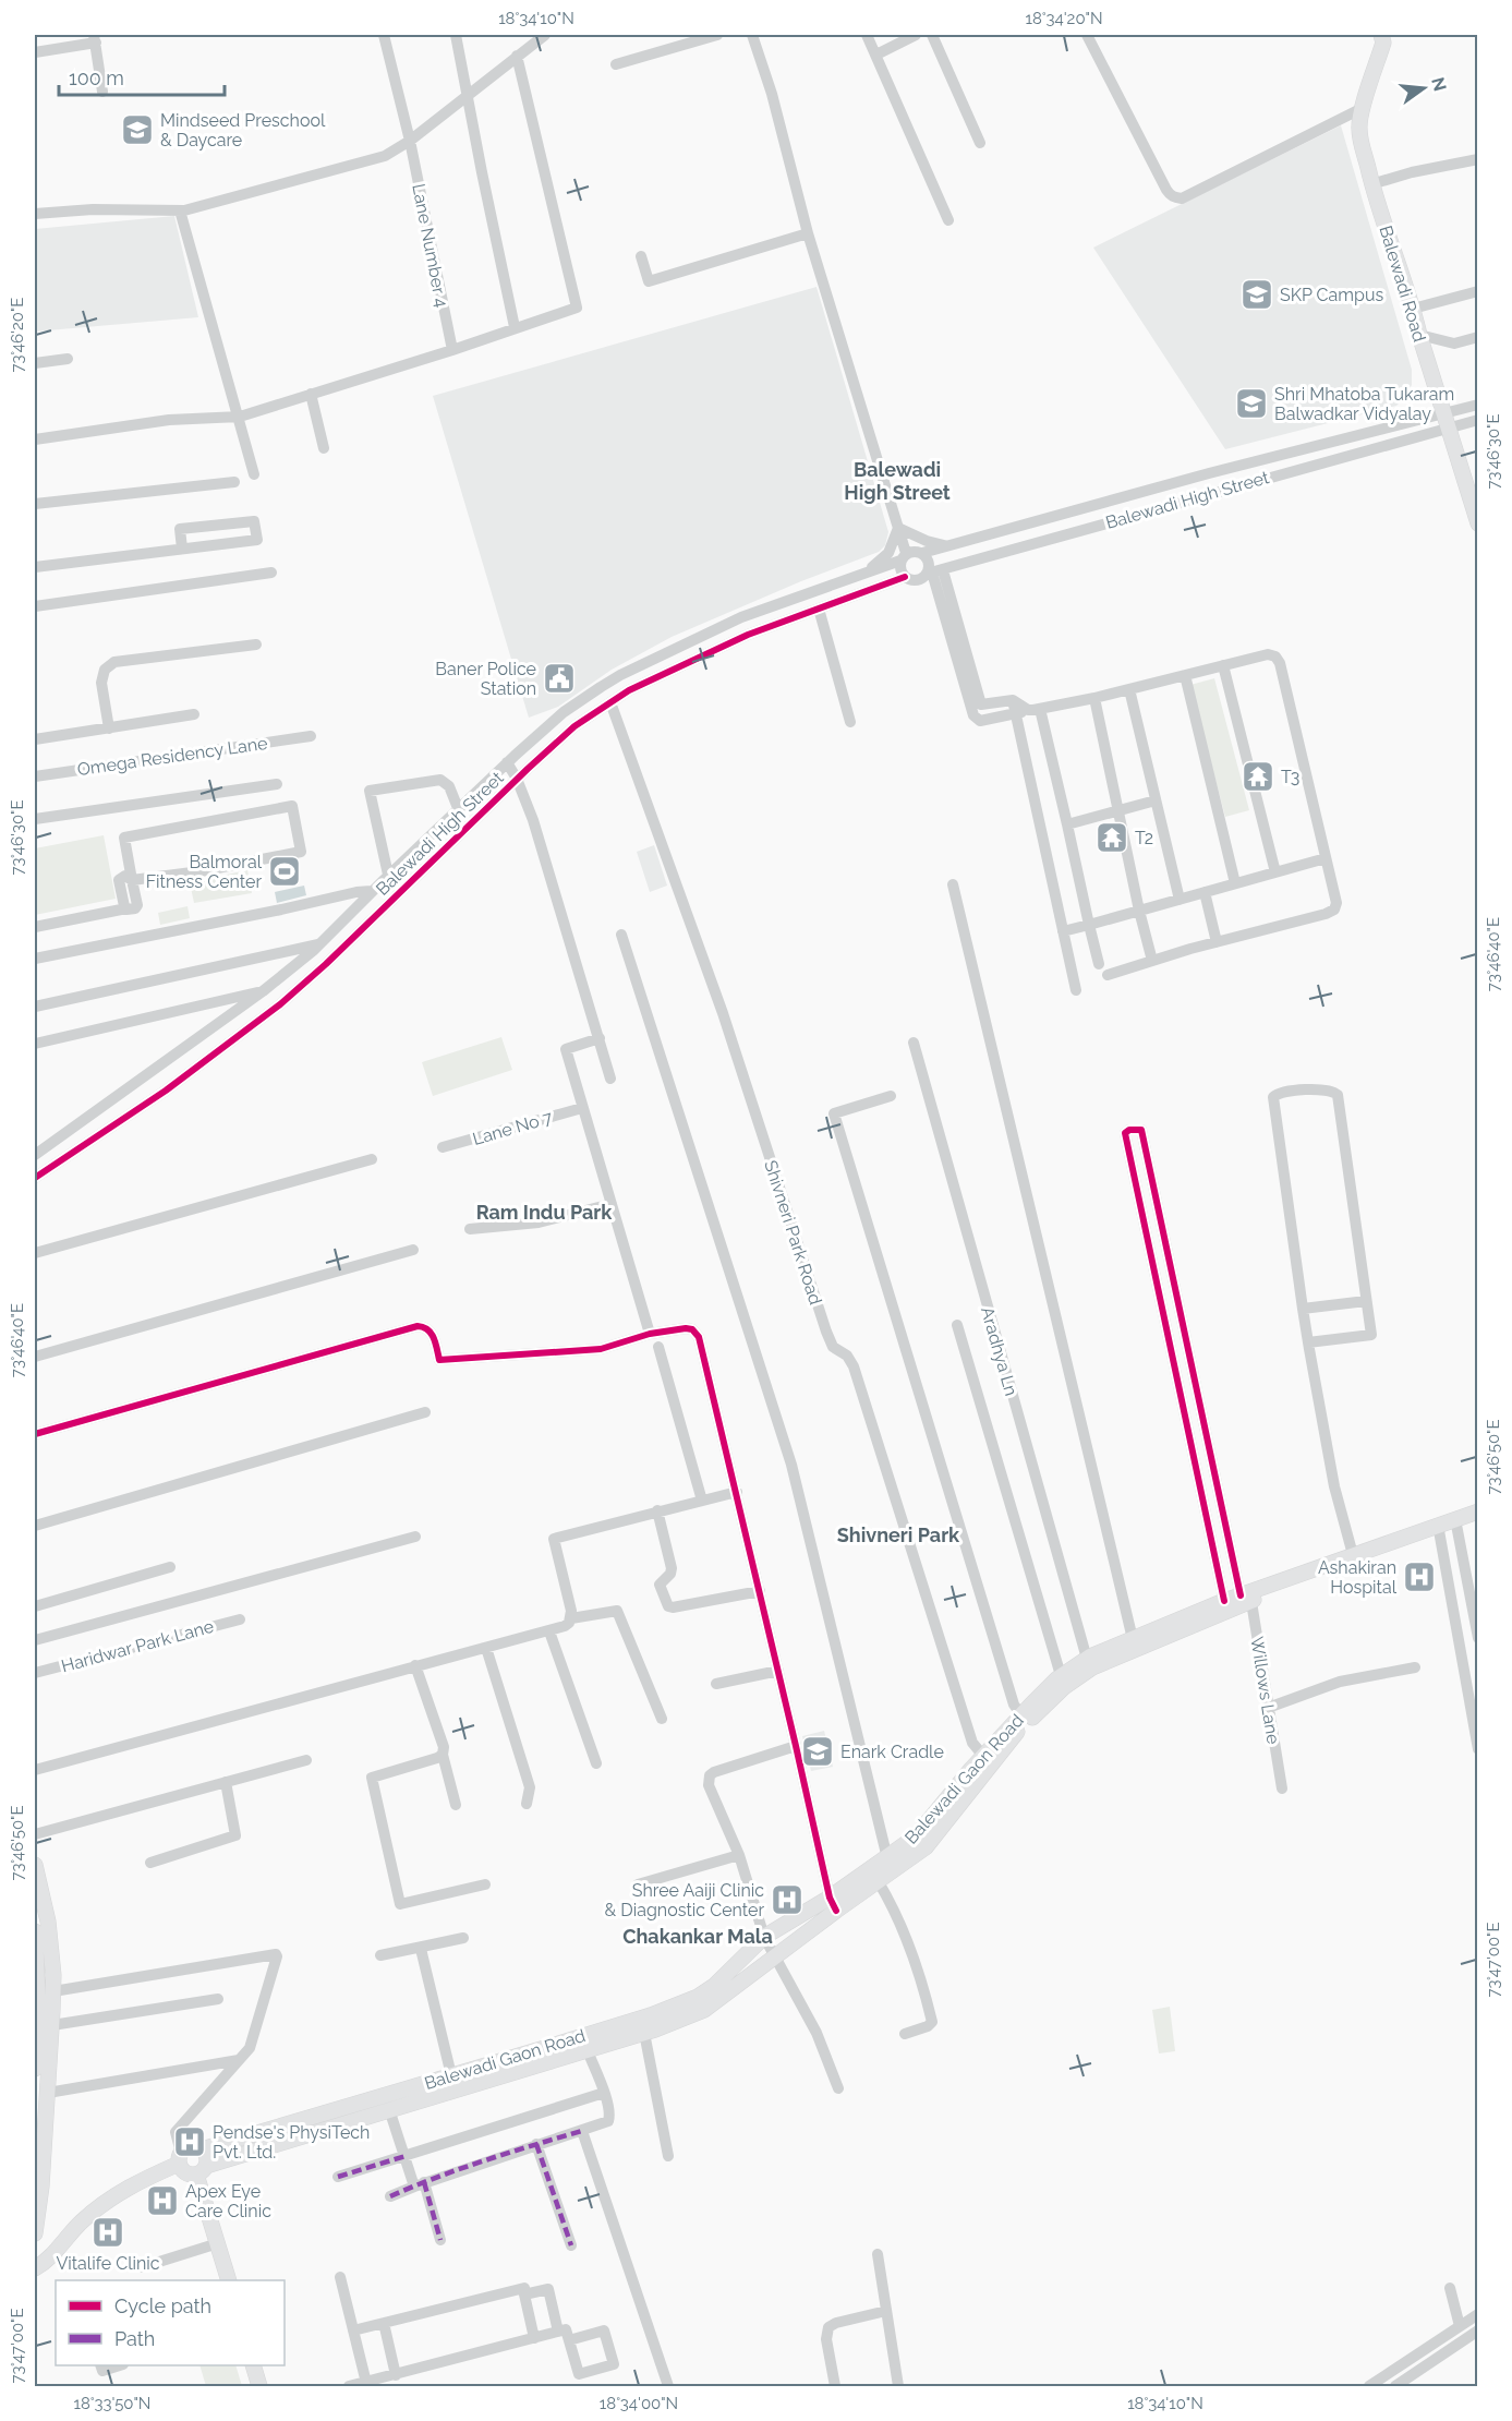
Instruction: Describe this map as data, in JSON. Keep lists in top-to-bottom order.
{
  "streets": {
    "main road": ["Balewadi Road", "Balewadi Gaon Road"],
    "street": [
      "Lane Number 4",
      "Balewadi High Street",
      "Omega Residency Lane",
      "Lane No 7",
      "Shivneri Park Road",
      "Aradhya Ln",
      "Haridwar Park Lane",
      "Willows Lane"
    ]
  },
  "crossings": [
    ["Balewadi Road", "Balewadi High Street"],
    ["Balewadi High Street", "Shivneri Park Road"],
    ["Shivneri Park Road", "Balewadi Gaon Road"],
    ["Aradhya Ln", "Balewadi Gaon Road"],
    ["Willows Lane", "Balewadi Gaon Road"]
  ],
  "districts": [
    "Balewadi High Street",
    "Ram Indu Park",
    "Shivneri Park",
    "Chakankar Mala"
  ],
  "places": {
    "school or university": [
      "Mindseed Preschool & Daycare",
      "SKP Campus",
      "Shri Mhatoba Tukaram Balwadkar Vidyalay",
      "Enark Cradle"
    ],
    "public building": ["Baner Police Station"],
    "temple": ["T3", "T2"],
    "sports": ["Balmoral Fitness Center"],
    "hospital": [
      "Ashakiran Hospital",
      "Shree Aaiji Clinic & Diagnostic Center",
      "Pendse's PhysiTech Pvt. Ltd.",
      "Apex Eye Care Clinic",
      "Vitalife Clinic"
    ]
  },
  "legend": ["Cycle path", "Path"],
  "scale_bar": "100 m",
  "north": "right",
  "coordinates": [
    "18°34'10\"N",
    "18°34'20\"N",
    "73°46'20\"E",
    "73°46'30\"E",
    "73°46'40\"E",
    "73°46'50\"E",
    "73°47'00\"E",
    "18°33'50\"N",
    "18°34'00\"N"
  ]
}
